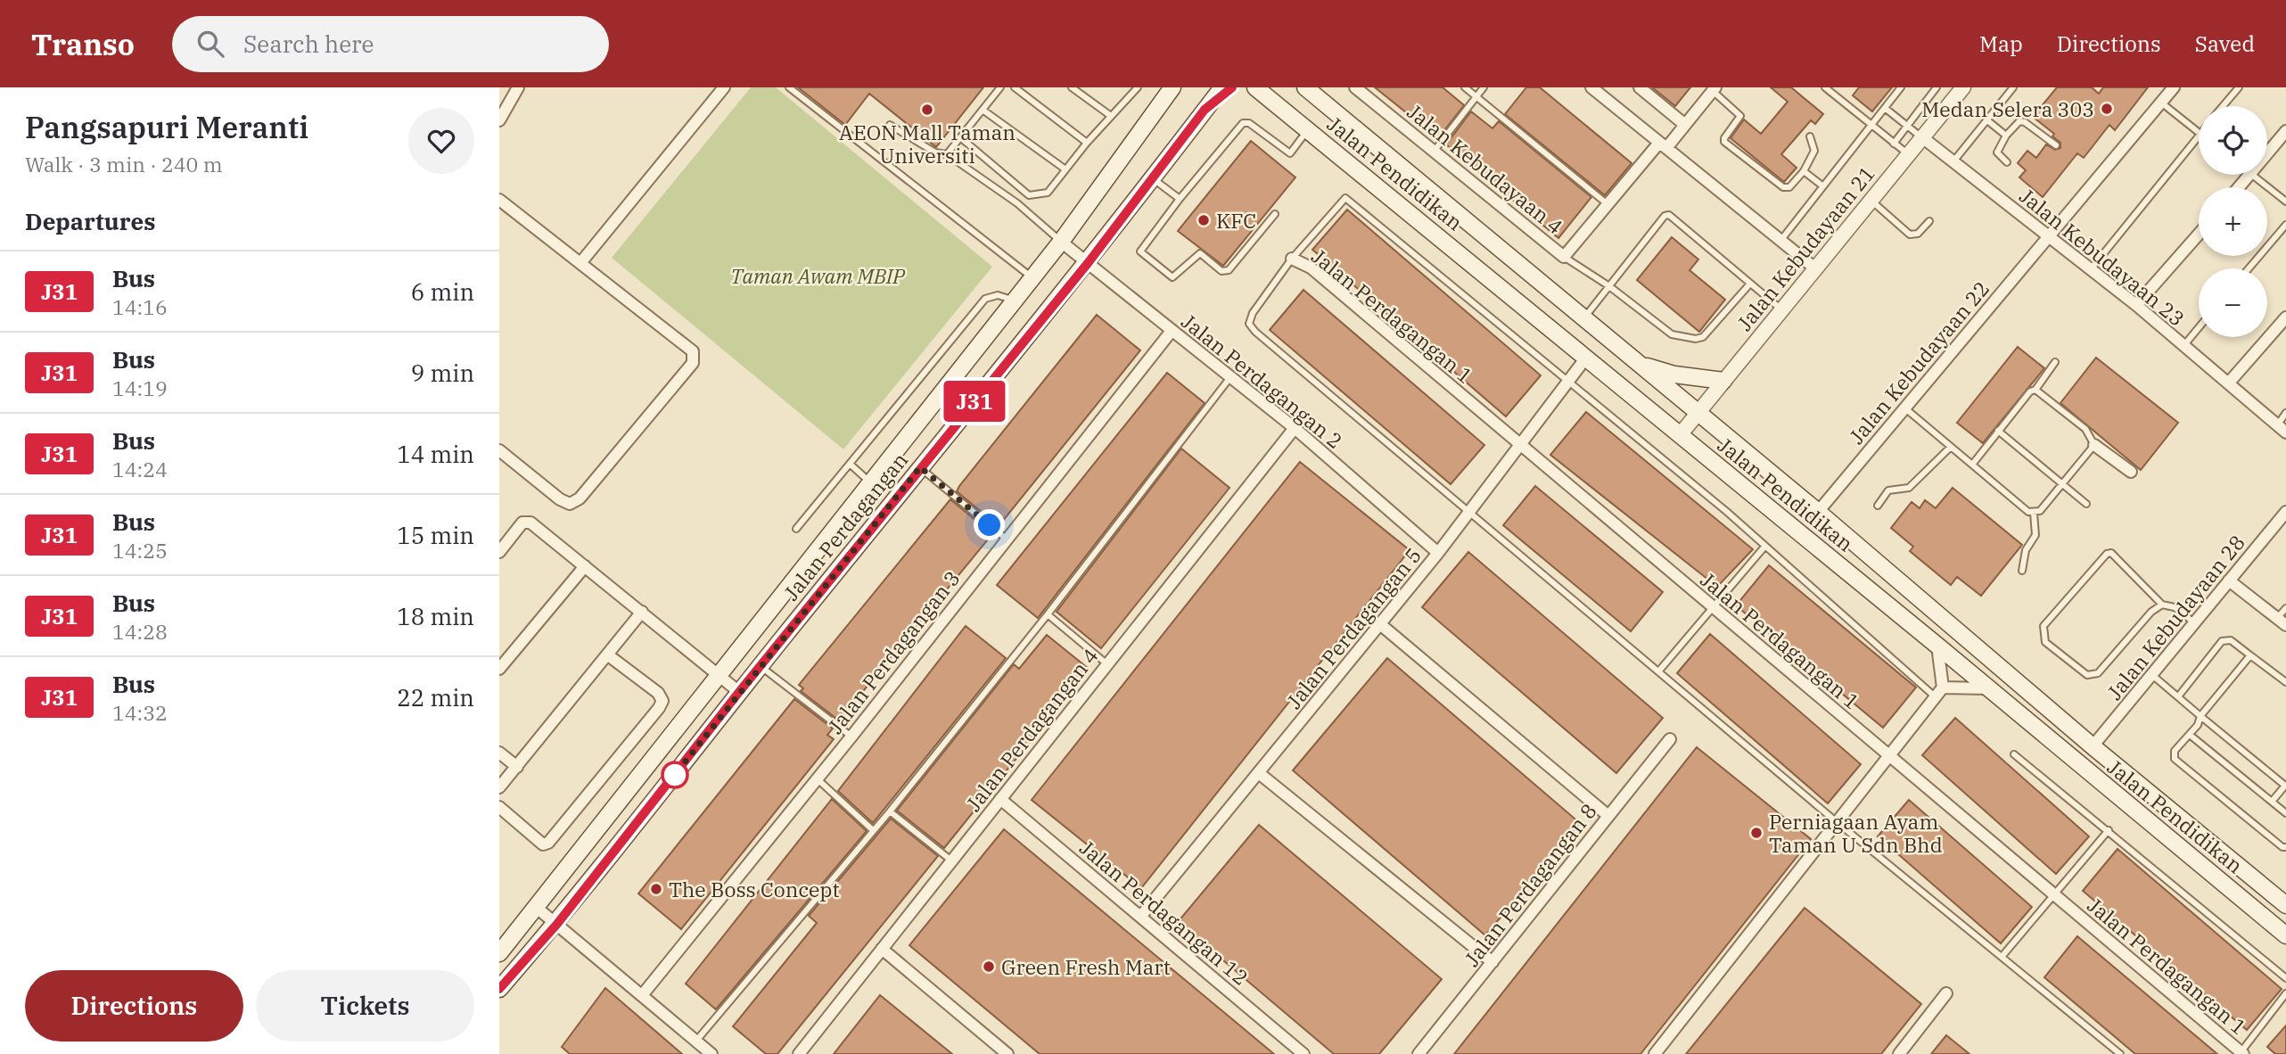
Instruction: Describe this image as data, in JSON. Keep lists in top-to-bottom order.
{
  "streets": {
    "main road": ["Jalan Pendidikan", "Jalan Perdagangan"],
    "street": [
      "Jalan Kebudayaan 4",
      "Jalan Kebudayaan 21",
      "Jalan Kebudayaan 23",
      "Jalan Perdagangan 1",
      "Jalan Kebudayaan 22",
      "Jalan Perdagangan 2",
      "Jalan Kebudayaan 28",
      "Jalan Perdagangan 5",
      "Jalan Perdagangan 3",
      "Jalan Perdagangan 4",
      "Jalan Perdagangan 8",
      "Jalan Perdagangan 12"
    ]
  },
  "crossings": [
    ["Jalan Pendidikan", "Jalan Kebudayaan 21"],
    ["Jalan Pendidikan", "Jalan Kebudayaan 22"],
    ["Jalan Pendidikan", "Jalan Kebudayaan 28"],
    ["Jalan Pendidikan", "Jalan Perdagangan 5"],
    ["Jalan Kebudayaan 21", "Jalan Kebudayaan 23"],
    ["Jalan Kebudayaan 23", "Jalan Kebudayaan 22"],
    ["Jalan Perdagangan 1", "Jalan Perdagangan 5"],
    ["Jalan Perdagangan 2", "Jalan Perdagangan"],
    ["Jalan Perdagangan 2", "Jalan Perdagangan 5"],
    ["Jalan Perdagangan 2", "Jalan Perdagangan 3"],
    ["Jalan Perdagangan 2", "Jalan Perdagangan 4"],
    ["Jalan Perdagangan 5", "Jalan Perdagangan 12"],
    ["Jalan Perdagangan 4", "Jalan Perdagangan 12"]
  ],
  "parks": ["Taman Awam MBIP"],
  "places": [
    "Medan Selera 303",
    "AEON Mall Taman Universiti",
    "KFC",
    "Perniagaan Ayam Taman U Sdn Bhd",
    "The Boss Concept",
    "Green Fresh Mart"
  ],
  "lines": ["bus line J31"],
  "page": {
    "header": "Transo",
    "search": "Search here",
    "nav": ["Map", "Directions", "Saved"],
    "heading": [
      ["Pangsapuri Meranti", "Walk · 3 min · 240 m"],
      "Departures"
    ],
    "on_map": "J31",
    "map_buttons": ["+", "−"],
    "list": [
      {
        "mark": "J31",
        "name": "Bus",
        "note": "14:16",
        "value": "6 min"
      },
      {
        "mark": "J31",
        "name": "Bus",
        "note": "14:19",
        "value": "9 min"
      },
      {
        "mark": "J31",
        "name": "Bus",
        "note": "14:24",
        "value": "14 min"
      },
      {
        "mark": "J31",
        "name": "Bus",
        "note": "14:25",
        "value": "15 min"
      },
      {
        "mark": "J31",
        "name": "Bus",
        "note": "14:28",
        "value": "18 min"
      },
      {
        "mark": "J31",
        "name": "Bus",
        "note": "14:32",
        "value": "22 min"
      }
    ],
    "buttons": ["Directions", "Tickets"]
  }
}
